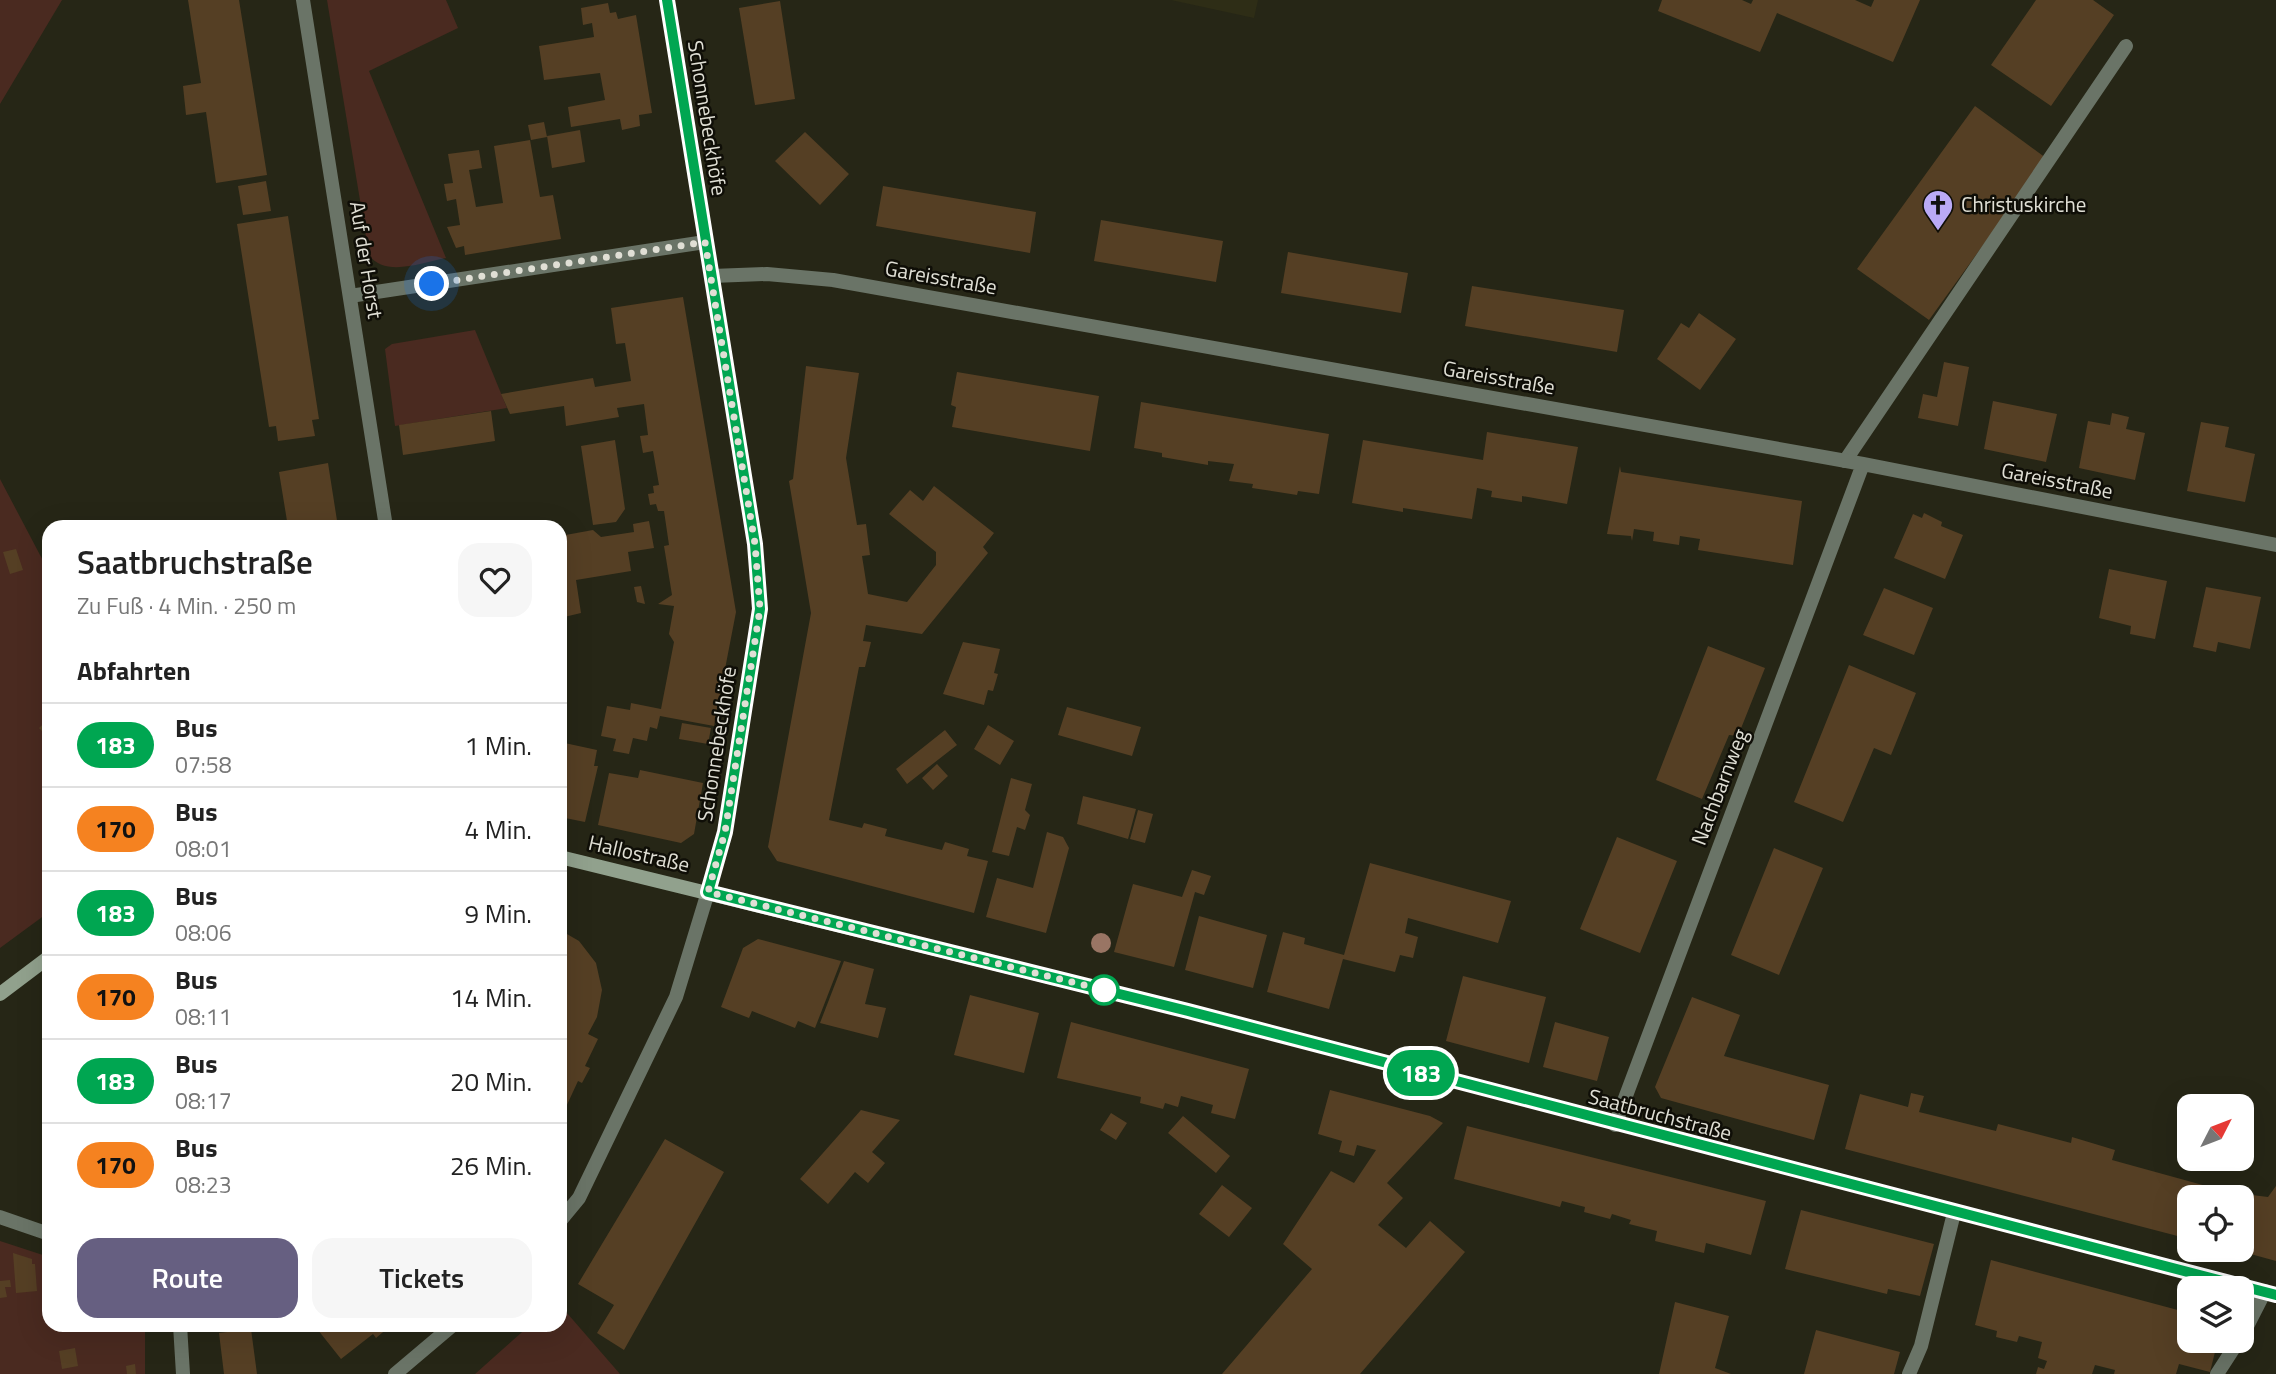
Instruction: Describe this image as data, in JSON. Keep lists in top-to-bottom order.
{
  "streets": {
    "main road": ["Schonnebeckhöfe", "Hallostraße", "Saatbruchstraße"],
    "street": ["Auf der Horst", "Gareisstraße", "Nachbarnweg"]
  },
  "crossings": [
    ["Schonnebeckhöfe", "Gareisstraße"],
    ["Schonnebeckhöfe", "Hallostraße"],
    ["Schonnebeckhöfe", "Saatbruchstraße"],
    ["Gareisstraße", "Nachbarnweg"],
    ["Nachbarnweg", "Saatbruchstraße"],
    ["Hallostraße", "Saatbruchstraße"]
  ],
  "places": {
    "church": ["Christuskirche"]
  },
  "lines": ["bus line 183"],
  "north": "top right",
  "page": {
    "on_map": "183",
    "heading": [
      ["Saatbruchstraße", "Zu Fuß · 4 Min. · 250 m"],
      "Abfahrten"
    ],
    "list": [
      {
        "mark": "183",
        "name": "Bus",
        "note": "07:58",
        "value": "1 Min."
      },
      {
        "mark": "170",
        "name": "Bus",
        "note": "08:01",
        "value": "4 Min."
      },
      {
        "mark": "183",
        "name": "Bus",
        "note": "08:06",
        "value": "9 Min."
      },
      {
        "mark": "170",
        "name": "Bus",
        "note": "08:11",
        "value": "14 Min."
      },
      {
        "mark": "183",
        "name": "Bus",
        "note": "08:17",
        "value": "20 Min."
      },
      {
        "mark": "170",
        "name": "Bus",
        "note": "08:23",
        "value": "26 Min."
      }
    ],
    "buttons": ["Route", "Tickets"]
  }
}
